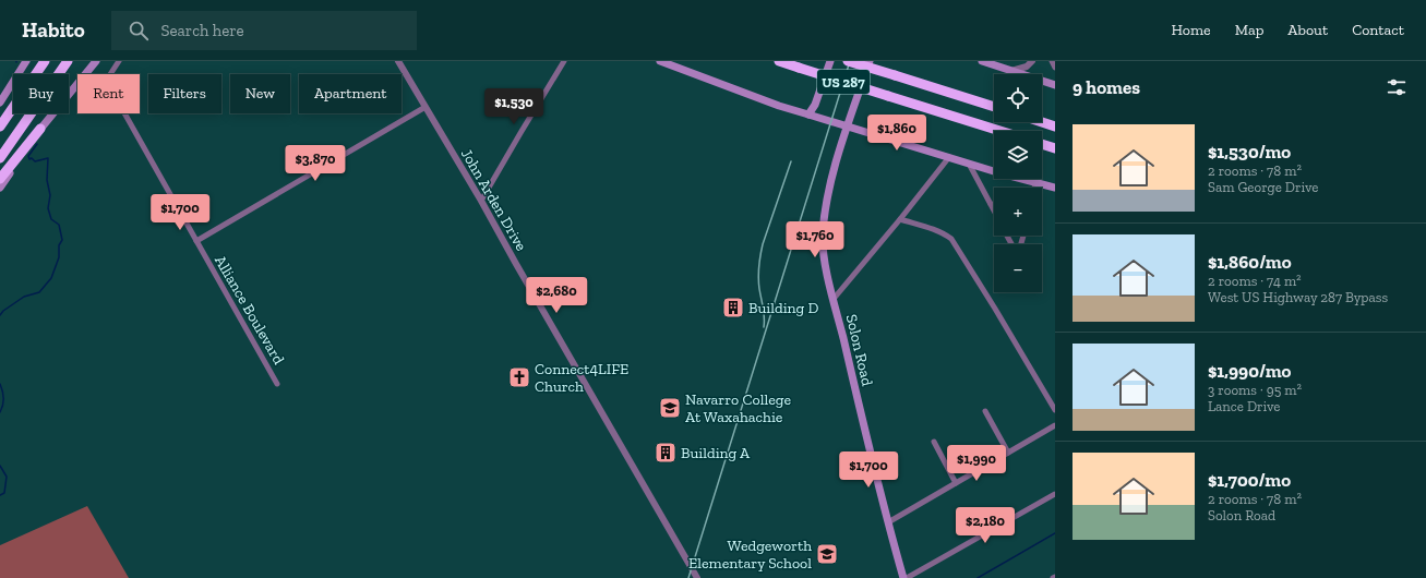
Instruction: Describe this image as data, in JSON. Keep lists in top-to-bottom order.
{
  "streets": {
    "highway": ["US 287"],
    "main road": ["Solon Road"],
    "street": ["John Arden Drive", "Alliance Boulevard"]
  },
  "places": {
    "building": ["Building D", "Building A"],
    "church": ["Connect4LIFE Church"],
    "school or university": ["Navarro College At Waxahachie", "Wedgeworth Elementary School"]
  },
  "page": {
    "header": "Habito",
    "search": "Search here",
    "nav": [
      "Home",
      "Map",
      "About",
      "Contact"
    ],
    "heading": "9 homes",
    "map_buttons": ["+", "−"],
    "chip": [
      "Buy",
      "Rent",
      "Filters",
      "New",
      "Apartment"
    ],
    "price": [
      "$1,530",
      "$1,860",
      "$3,870",
      "$1,700",
      "$1,760",
      "$2,680",
      "$1,990",
      "$1,700",
      "$2,180"
    ],
    "list": [
      {
        "name": "$1,530/mo",
        "note": "2 rooms · 78 m² · Sam George Drive"
      },
      {
        "name": "$1,860/mo",
        "note": "2 rooms · 74 m² · West US Highway 287 Bypass"
      },
      {
        "name": "$1,990/mo",
        "note": "3 rooms · 95 m² · Lance Drive"
      },
      {
        "name": "$1,700/mo",
        "note": "2 rooms · 78 m² · Solon Road"
      }
    ]
  }
}
